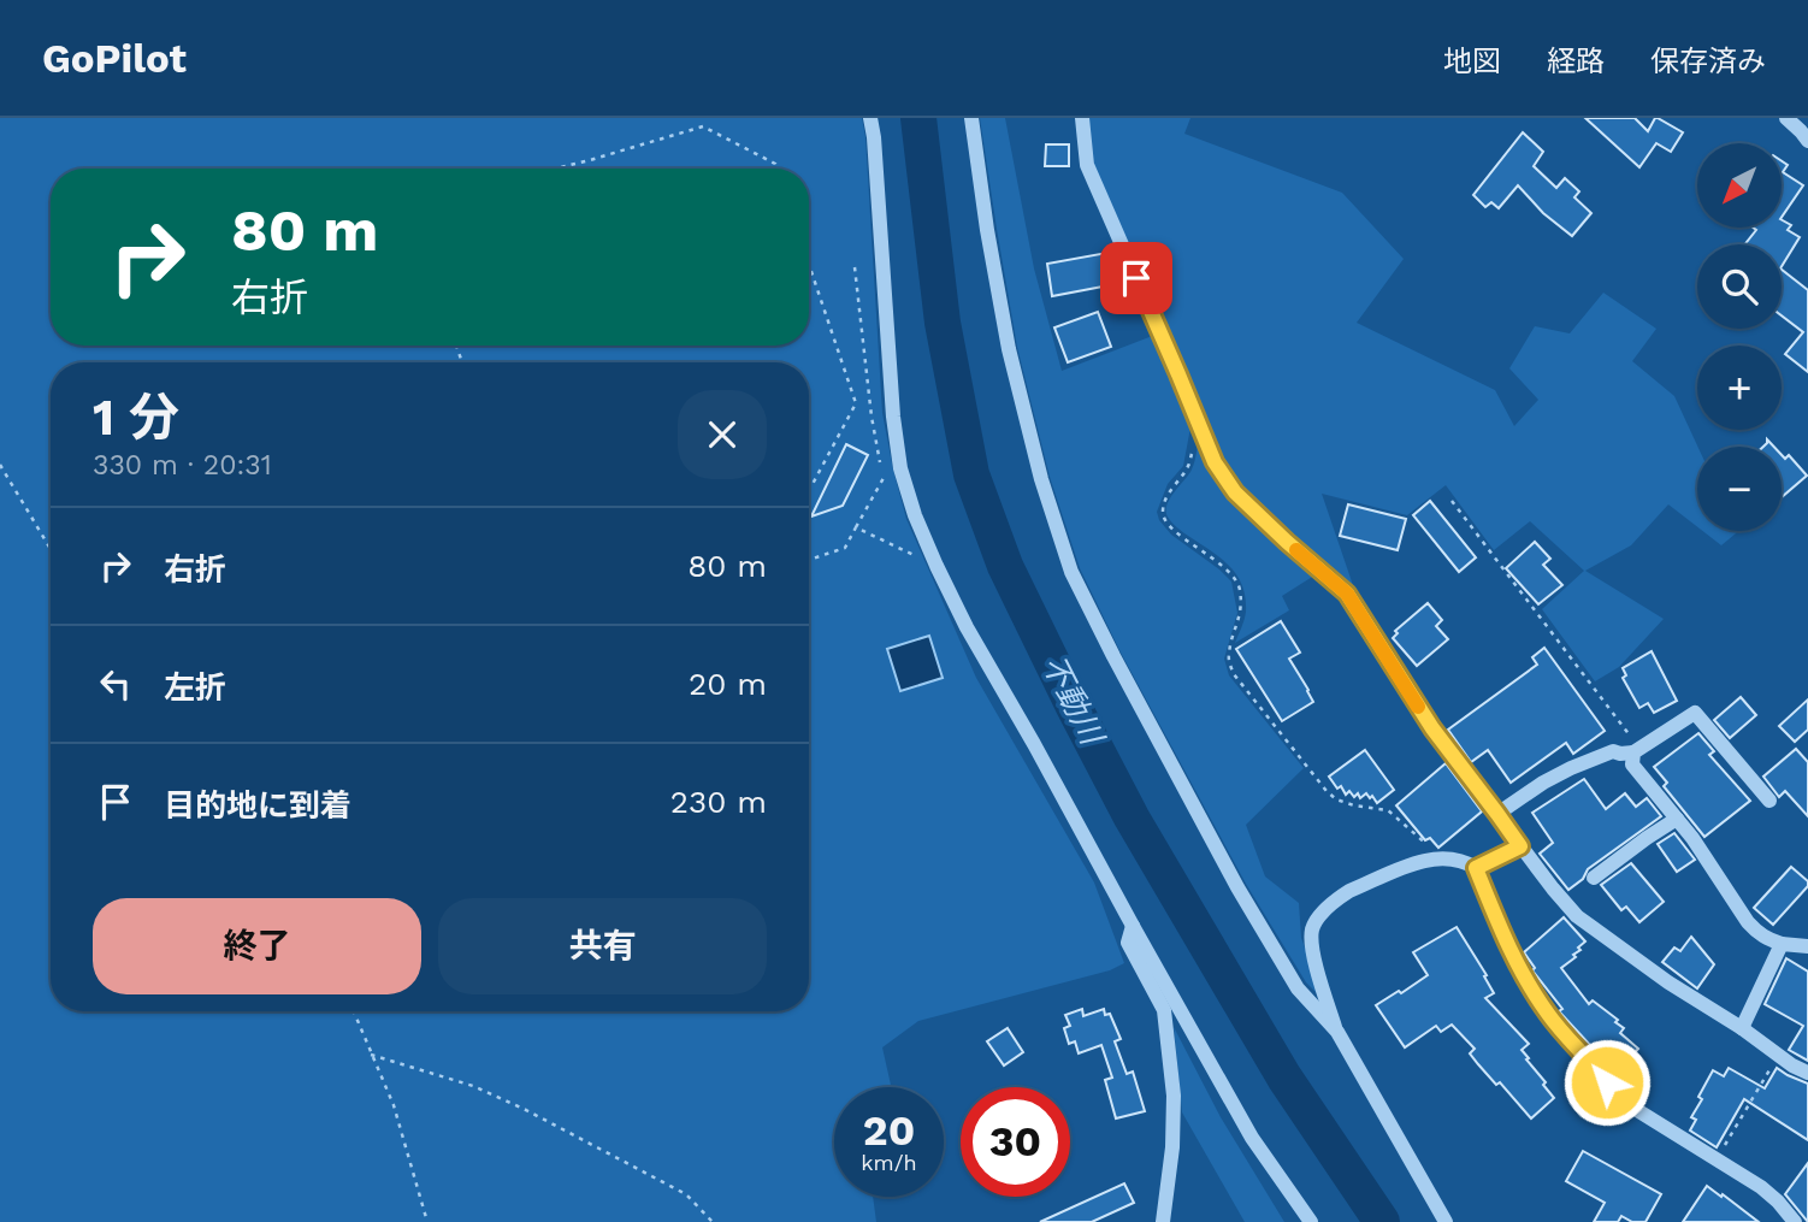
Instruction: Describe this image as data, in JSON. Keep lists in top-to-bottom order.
{
  "water": ["不動川"],
  "north": "bottom left",
  "page": {
    "header": "GoPilot",
    "nav": ["地図", "経路", "保存済み"],
    "map_buttons": ["+", "−"],
    "turn": ["80 m", "右折"],
    "heading": ["1 分", "330 m · 20:31"],
    "list": [
      {
        "name": "右折",
        "value": "80 m"
      },
      {
        "name": "左折",
        "value": "20 m"
      },
      {
        "name": "目的地に到着",
        "value": "230 m"
      }
    ],
    "buttons": ["終了", "共有"],
    "speed": "20 km/h",
    "limit": "30"
  }
}
